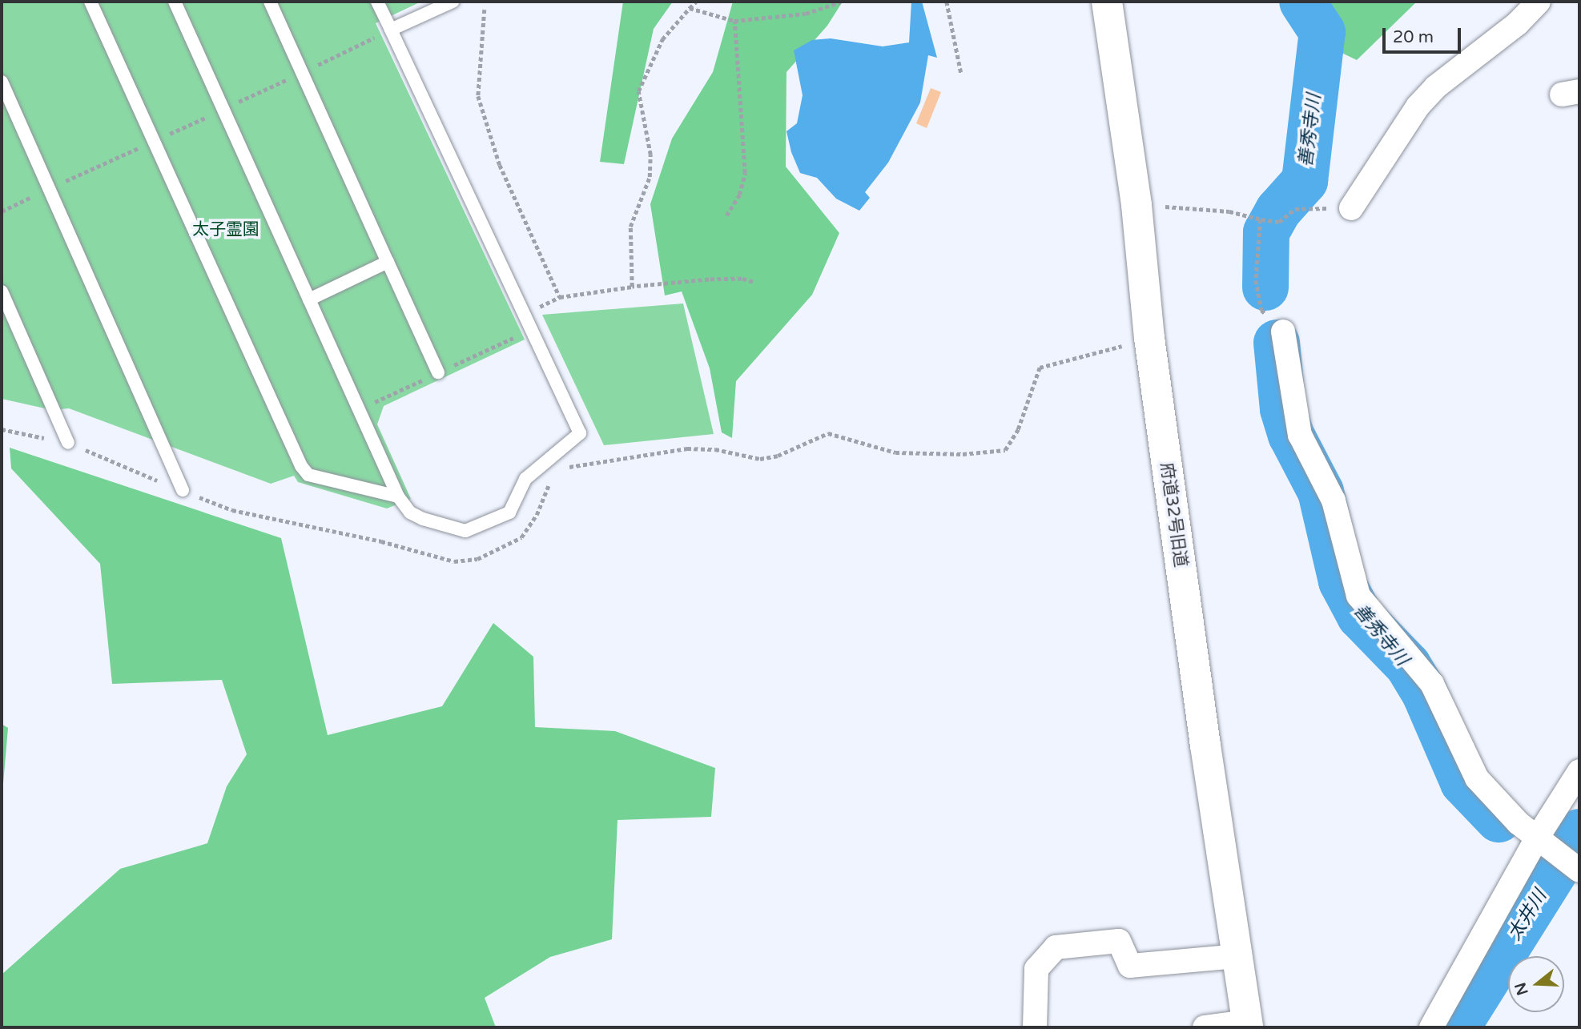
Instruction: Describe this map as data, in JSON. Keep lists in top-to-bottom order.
{
  "streets": {
    "street": ["府道32号旧道"]
  },
  "water": ["善秀寺川", "太井川"],
  "parks": ["太子霊園"],
  "scale_bar": "20 m",
  "north": "left"
}
